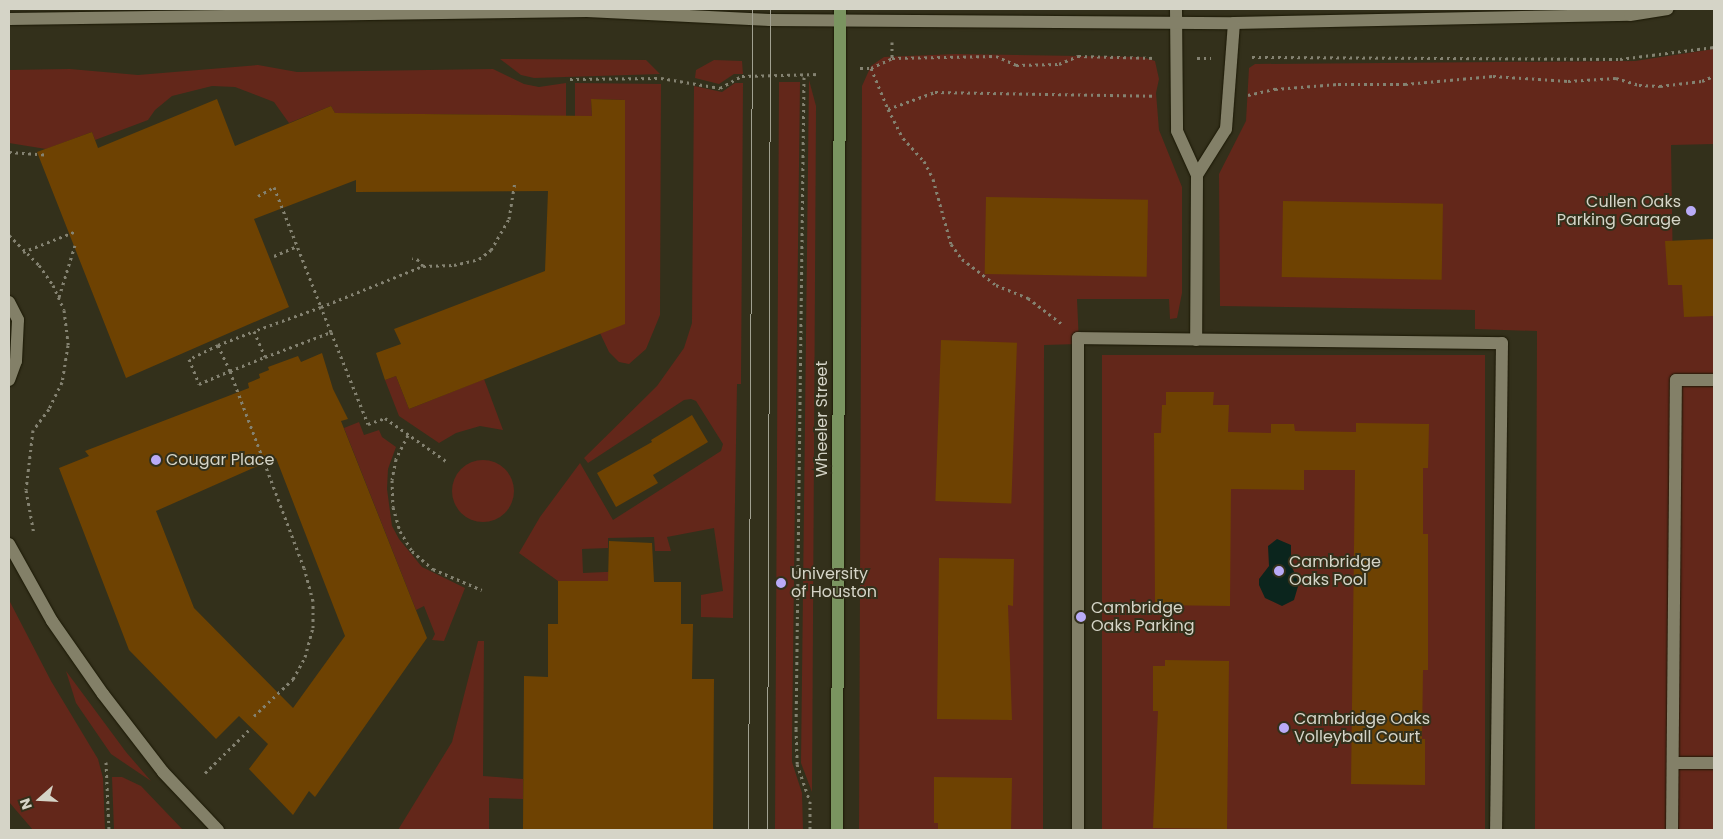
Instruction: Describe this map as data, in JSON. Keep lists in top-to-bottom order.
{
  "streets": {
    "main road": ["Wheeler Street"]
  },
  "places": [
    "Cullen Oaks Parking Garage",
    "Cougar Place",
    "Cambridge Oaks Pool",
    "University of Houston",
    "Cambridge Oaks Parking",
    "Cambridge Oaks Volleyball Court"
  ],
  "north": "left"
}
